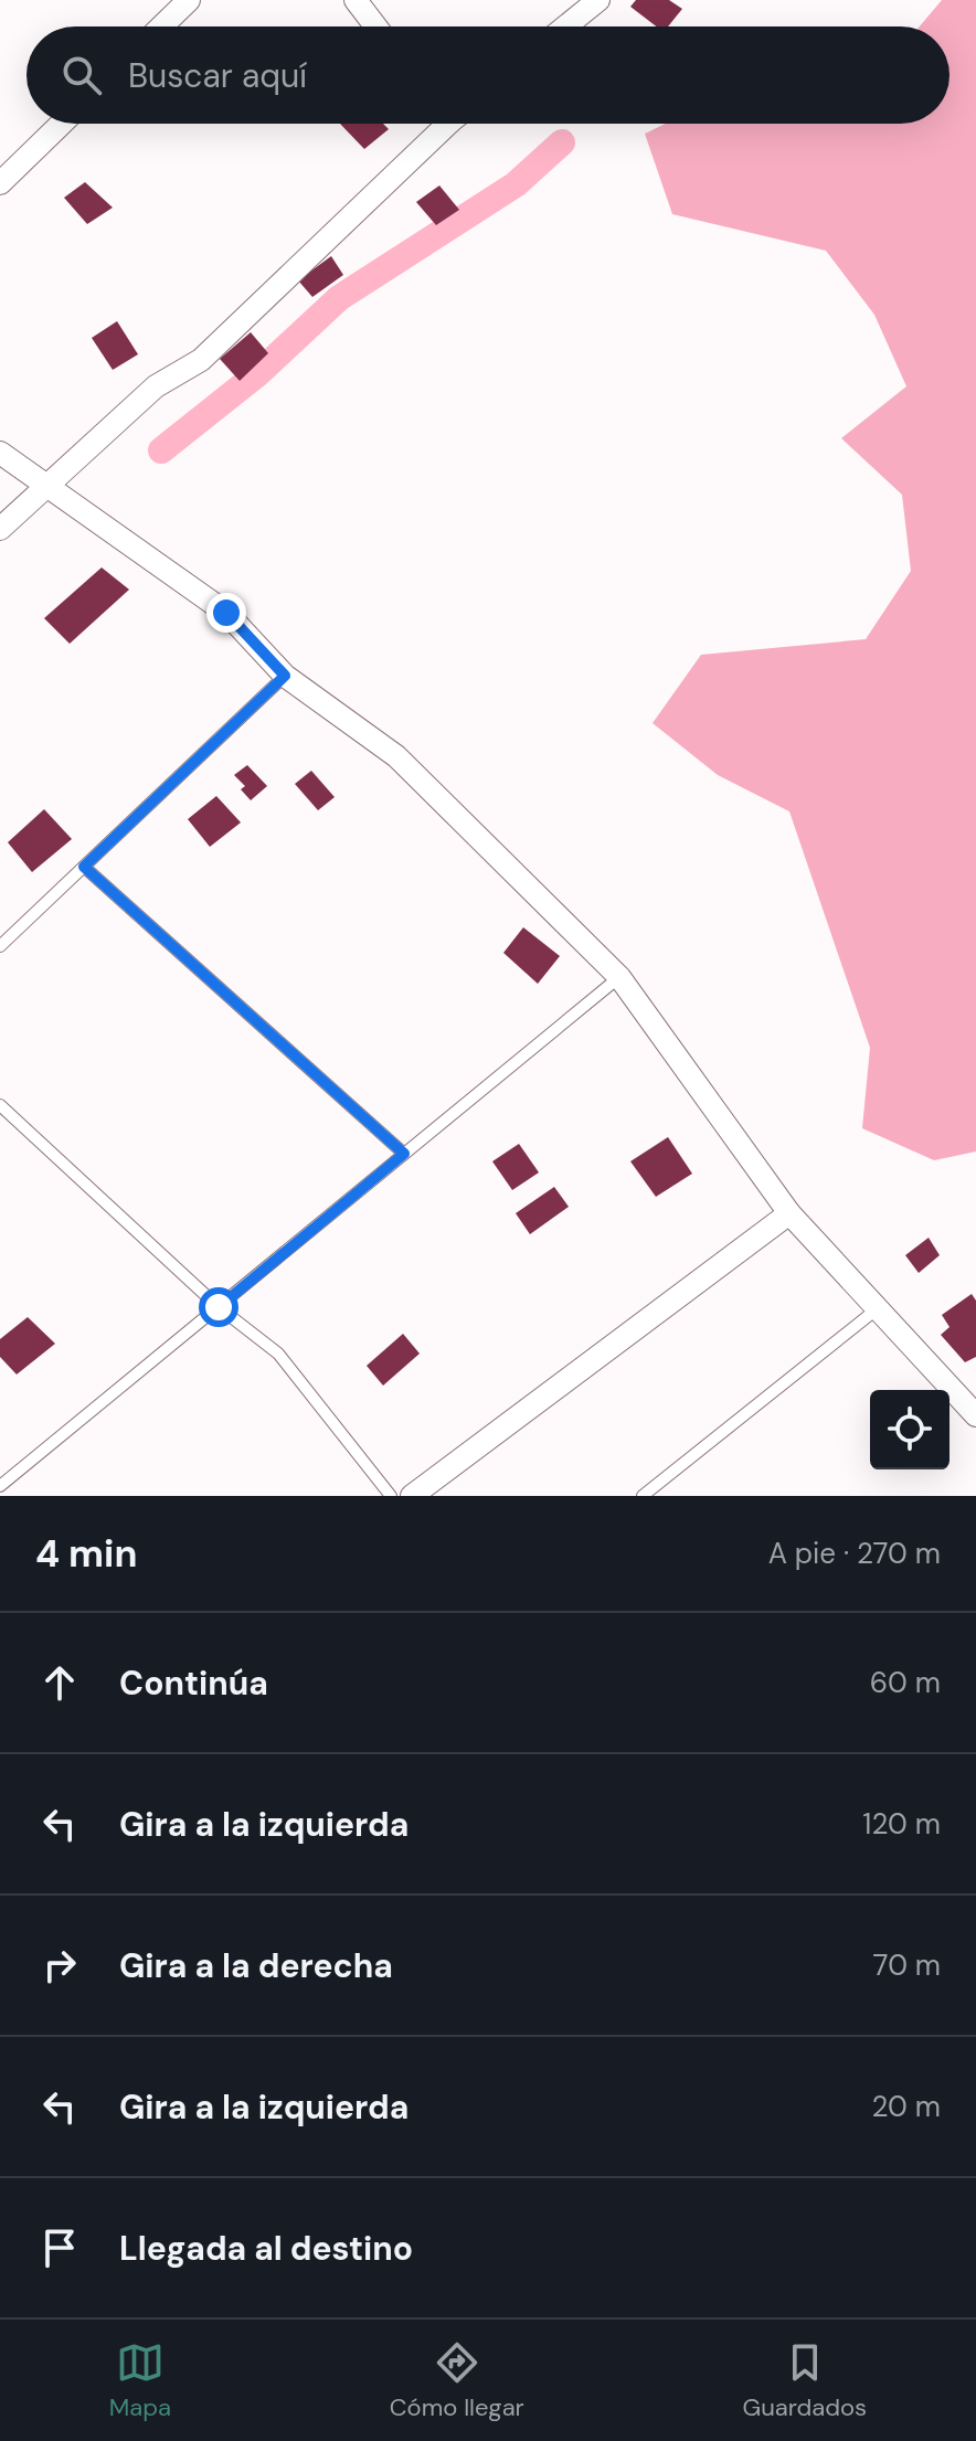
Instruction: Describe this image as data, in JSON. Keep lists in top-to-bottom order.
{
  "page": {
    "search": "Buscar aquí",
    "heading": ["4 min", "A pie · 270 m"],
    "list": [
      ["Continúa", "60 m"],
      ["Gira a la izquierda", "120 m"],
      ["Gira a la derecha", "70 m"],
      ["Gira a la izquierda", "20 m"],
      "Llegada al destino"
    ],
    "nav": ["Mapa", "Cómo llegar", "Guardados"]
  }
}
